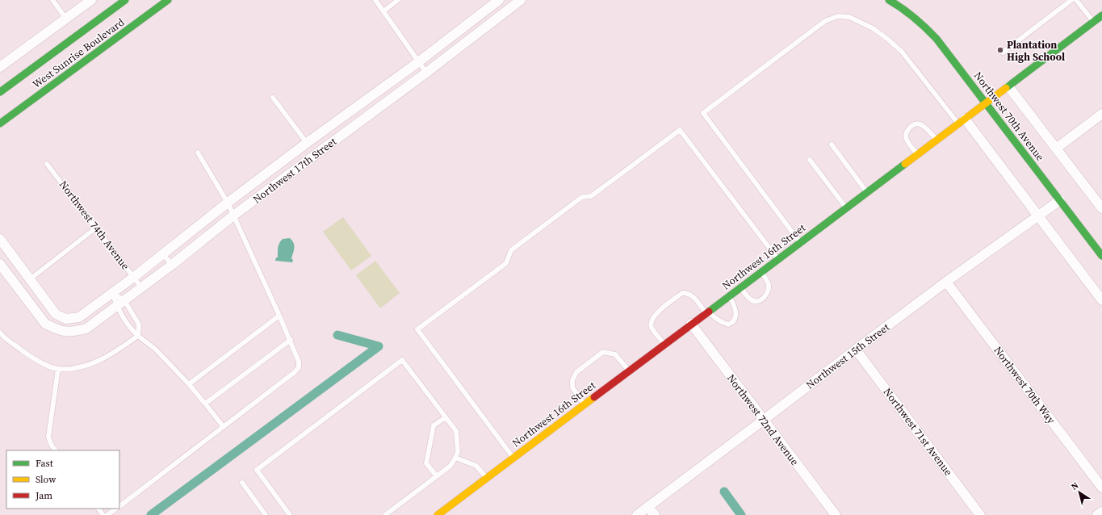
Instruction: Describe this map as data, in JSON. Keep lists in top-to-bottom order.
{
  "streets": {
    "main road": ["West Sunrise Boulevard", "Northwest 70th Avenue", "Northwest 16th Street"],
    "street": [
      "Northwest 17th Street",
      "Northwest 15th Street",
      "Northwest 70th Way",
      "Northwest 72nd Avenue",
      "Northwest 71st Avenue"
    ],
    "lane": ["Northwest 74th Avenue"]
  },
  "crossings": [
    ["Northwest 70th Avenue", "Northwest 16th Street"],
    ["Northwest 70th Avenue", "Northwest 15th Street"],
    ["Northwest 17th Street", "Northwest 74th Avenue"],
    ["Northwest 16th Street", "Northwest 72nd Avenue"],
    ["Northwest 15th Street", "Northwest 70th Way"],
    ["Northwest 15th Street", "Northwest 72nd Avenue"],
    ["Northwest 15th Street", "Northwest 71st Avenue"]
  ],
  "places": ["Plantation High School"],
  "legend": ["Fast", "Slow", "Jam"],
  "north": "top left"
}
